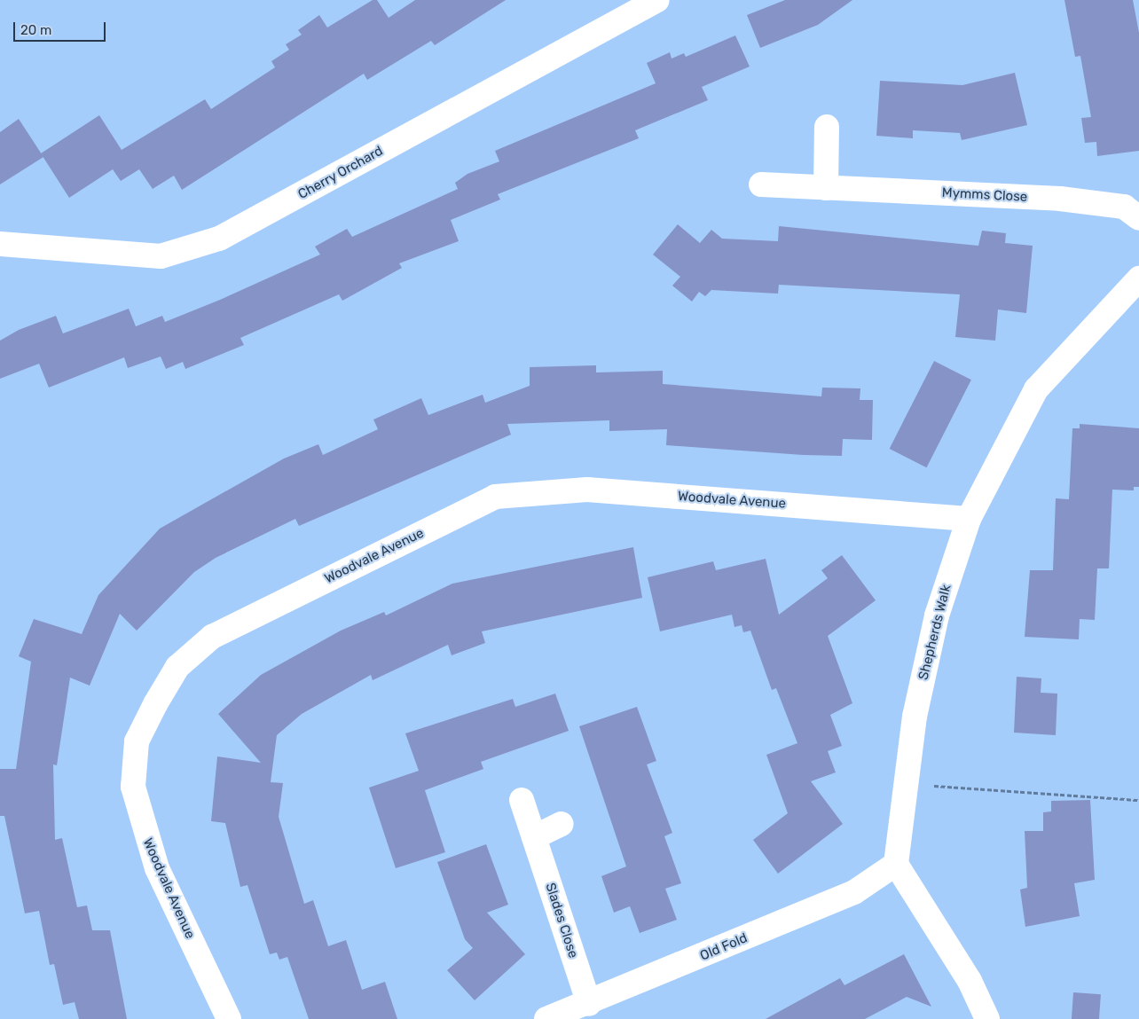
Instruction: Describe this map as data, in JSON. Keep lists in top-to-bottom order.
{
  "streets": {
    "street": [
      "Cherry Orchard",
      "Mymms Close",
      "Woodvale Avenue",
      "Shepherds Walk",
      "Slades Close",
      "Old Fold"
    ]
  },
  "crossings": [
    ["Woodvale Avenue", "Shepherds Walk"],
    ["Shepherds Walk", "Old Fold"],
    ["Slades Close", "Old Fold"]
  ],
  "scale_bar": "20 m"
}
